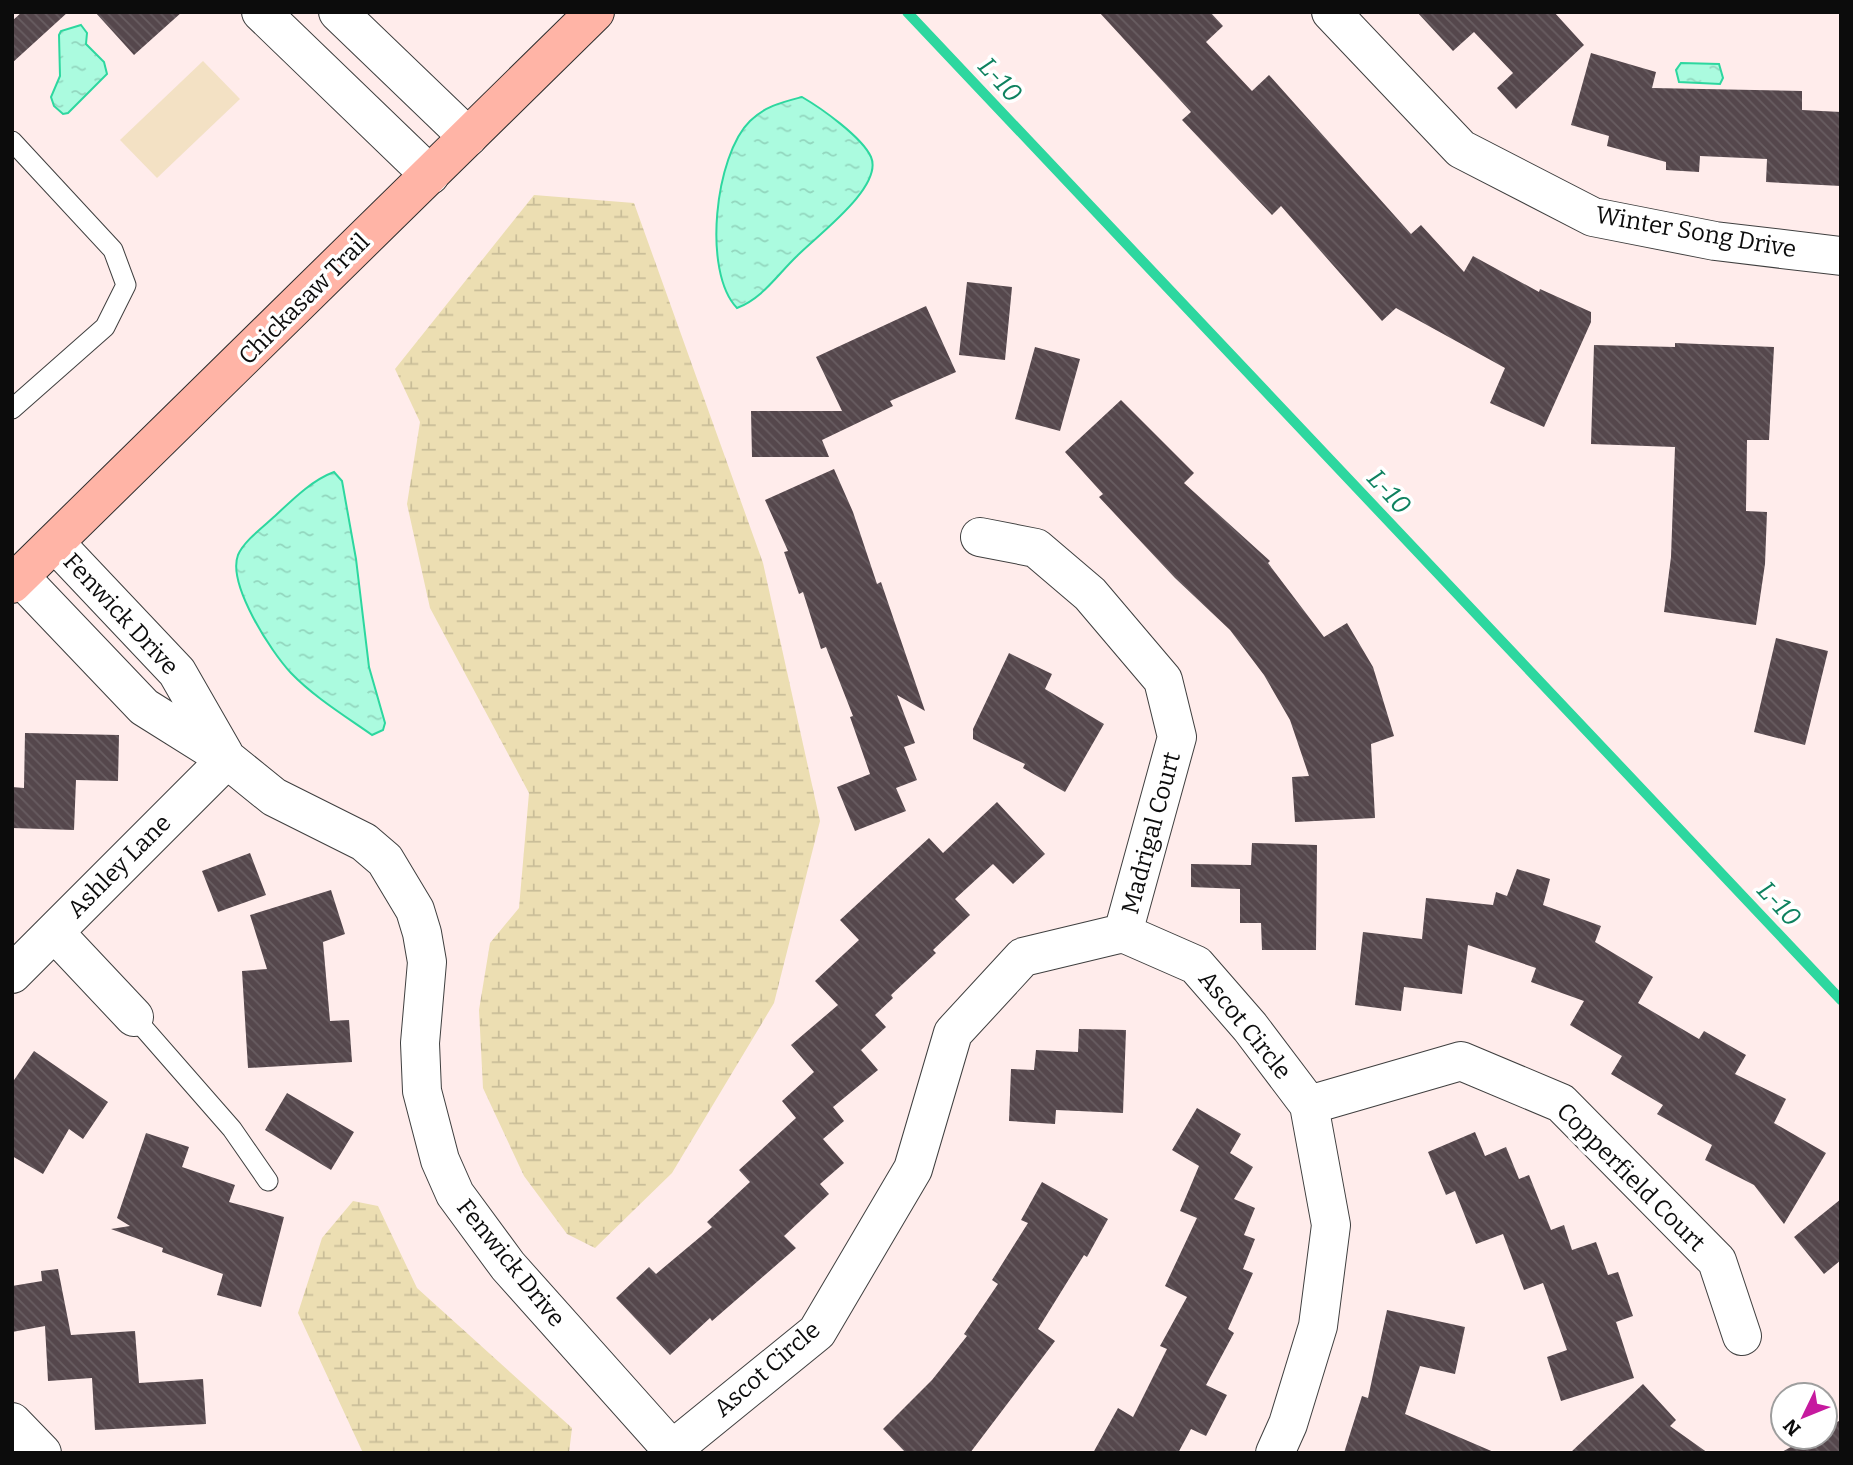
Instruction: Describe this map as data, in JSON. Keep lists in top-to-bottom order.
{
  "streets": {
    "street": [
      "Winter Song Drive",
      "Chickasaw Trail",
      "Fenwick Drive",
      "Madrigal Court",
      "Ashley Lane",
      "Ascot Circle",
      "Copperfield Court"
    ]
  },
  "crossings": [
    ["Chickasaw Trail", "Fenwick Drive"],
    ["Fenwick Drive", "Ashley Lane"],
    ["Fenwick Drive", "Ascot Circle"],
    ["Madrigal Court", "Ascot Circle"],
    ["Ascot Circle", "Copperfield Court"]
  ],
  "water": ["L-10"],
  "north": "bottom left"
}
